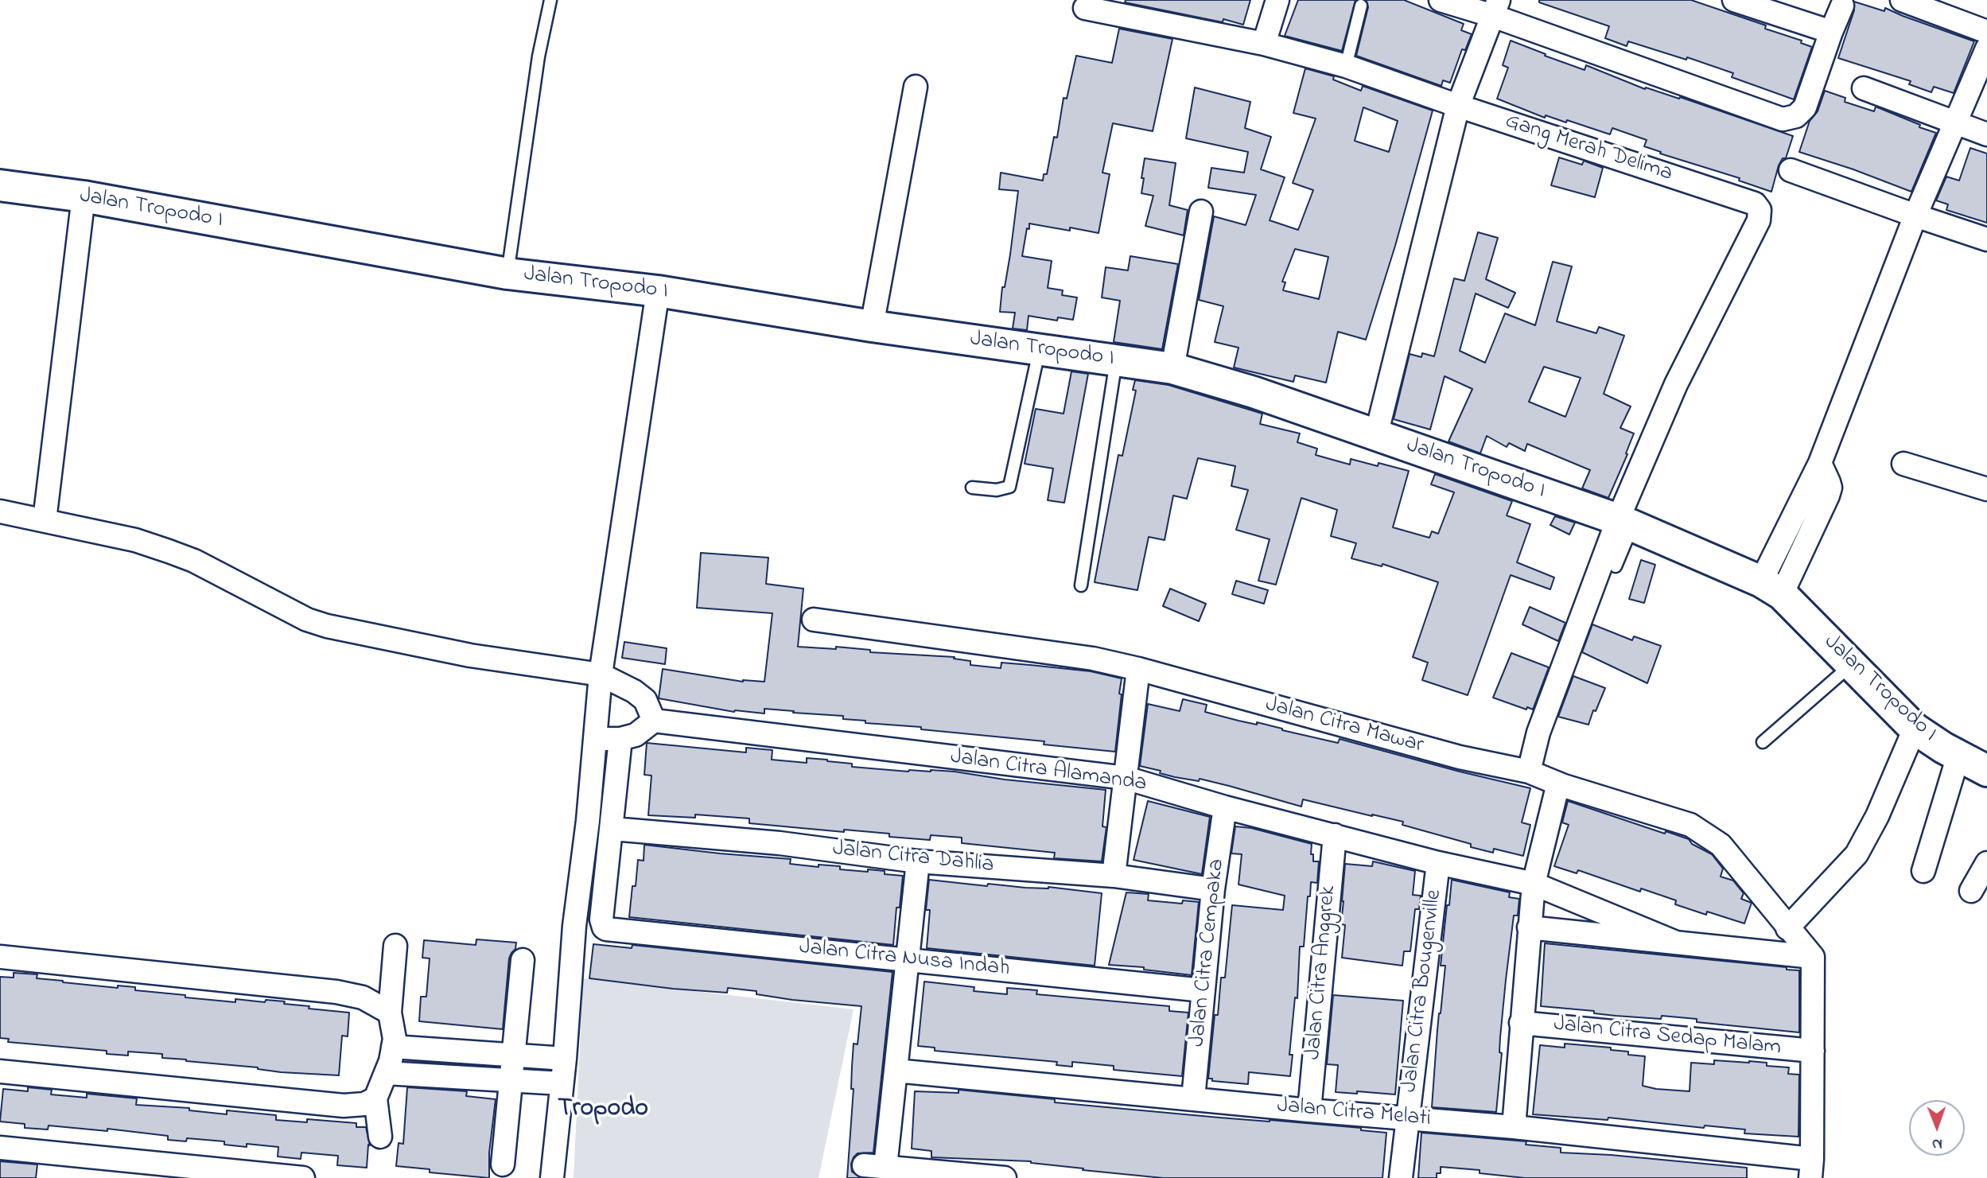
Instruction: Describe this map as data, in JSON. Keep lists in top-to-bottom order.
{
  "streets": {
    "street": [
      "Gang Merah Delima",
      "Jalan Tropodo I",
      "Jalan Citra Mawar",
      "Jalan Citra Alamanda",
      "Jalan Citra Dahlia",
      "Jalan Citra Cempaka",
      "Jalan Citra Nusa Indah",
      "Jalan Citra Anggrek",
      "Jalan Citra Bougenville",
      "Jalan Citra Sedap Malam",
      "Jalan Citra Melati"
    ]
  },
  "crossings": [
    ["Gang Merah Delima", "Jalan Tropodo I"],
    ["Jalan Citra Mawar", "Jalan Citra Sedap Malam"],
    ["Jalan Citra Alamanda", "Jalan Citra Cempaka"],
    ["Jalan Citra Alamanda", "Jalan Citra Anggrek"],
    ["Jalan Citra Alamanda", "Jalan Citra Bougenville"],
    ["Jalan Citra Alamanda", "Jalan Citra Sedap Malam"],
    ["Jalan Citra Dahlia", "Jalan Citra Cempaka"],
    ["Jalan Citra Dahlia", "Jalan Citra Nusa Indah"],
    ["Jalan Citra Cempaka", "Jalan Citra Nusa Indah"],
    ["Jalan Citra Cempaka", "Jalan Citra Melati"],
    ["Jalan Citra Anggrek", "Jalan Citra Melati"],
    ["Jalan Citra Bougenville", "Jalan Citra Melati"],
    ["Jalan Citra Sedap Malam", "Jalan Citra Melati"]
  ],
  "districts": ["Tropodo"],
  "north": "bottom"
}
